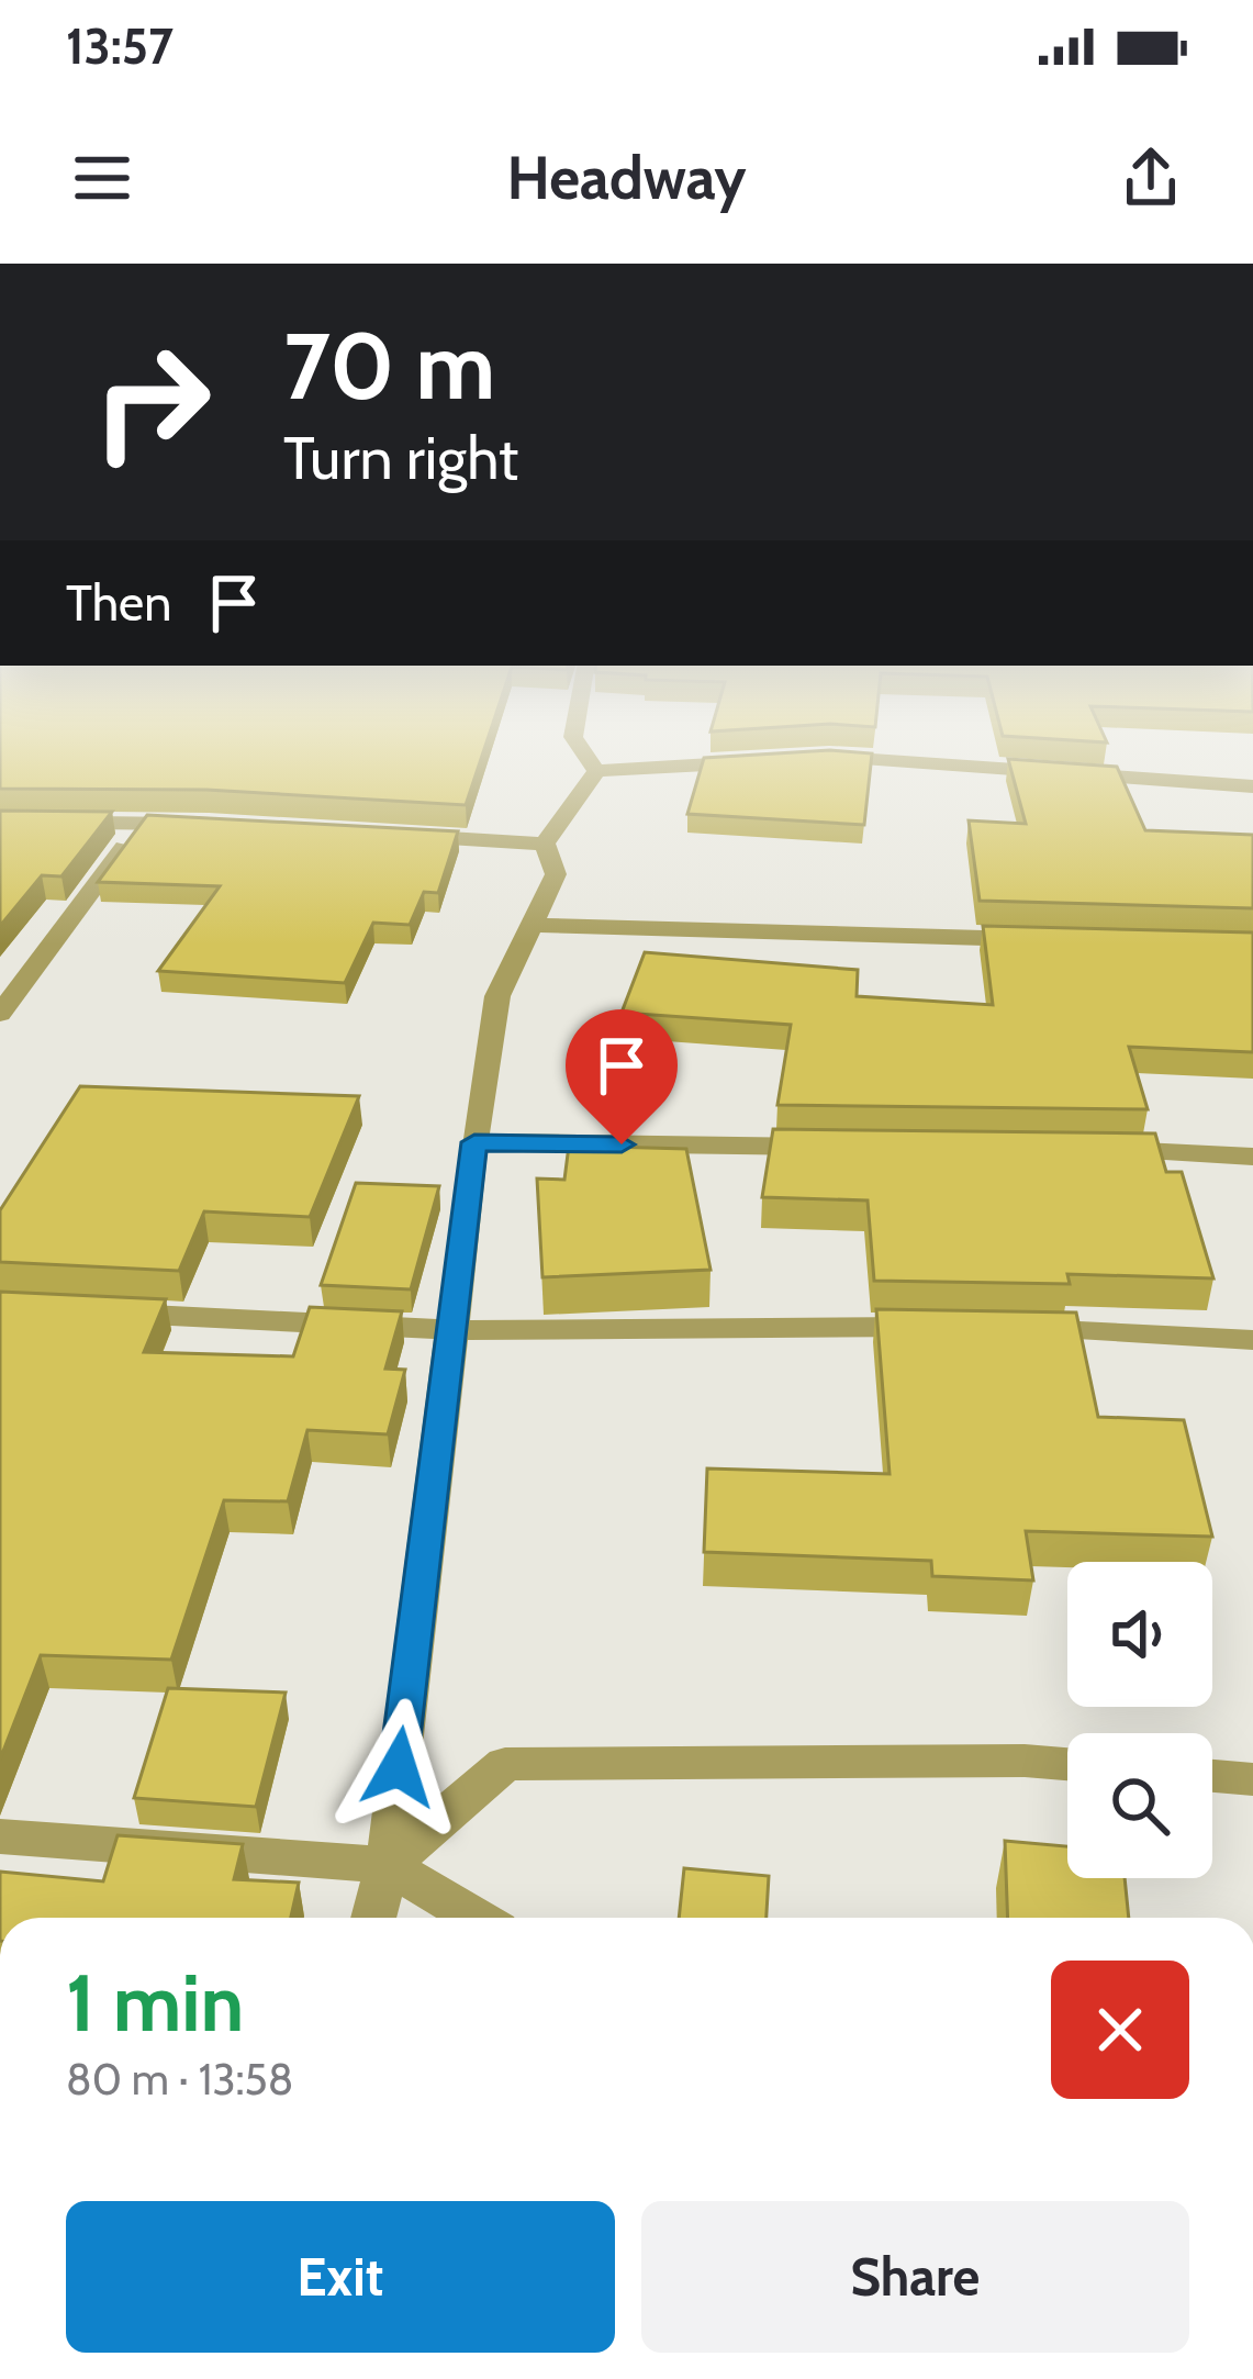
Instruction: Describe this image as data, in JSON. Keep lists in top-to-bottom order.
{
  "page": {
    "status": "13:57",
    "header": "Headway",
    "turn": ["70 m", "Turn right"],
    "then": "Then",
    "heading": ["1 min", "80 m · 13:58"],
    "buttons": ["Exit", "Share"]
  }
}
